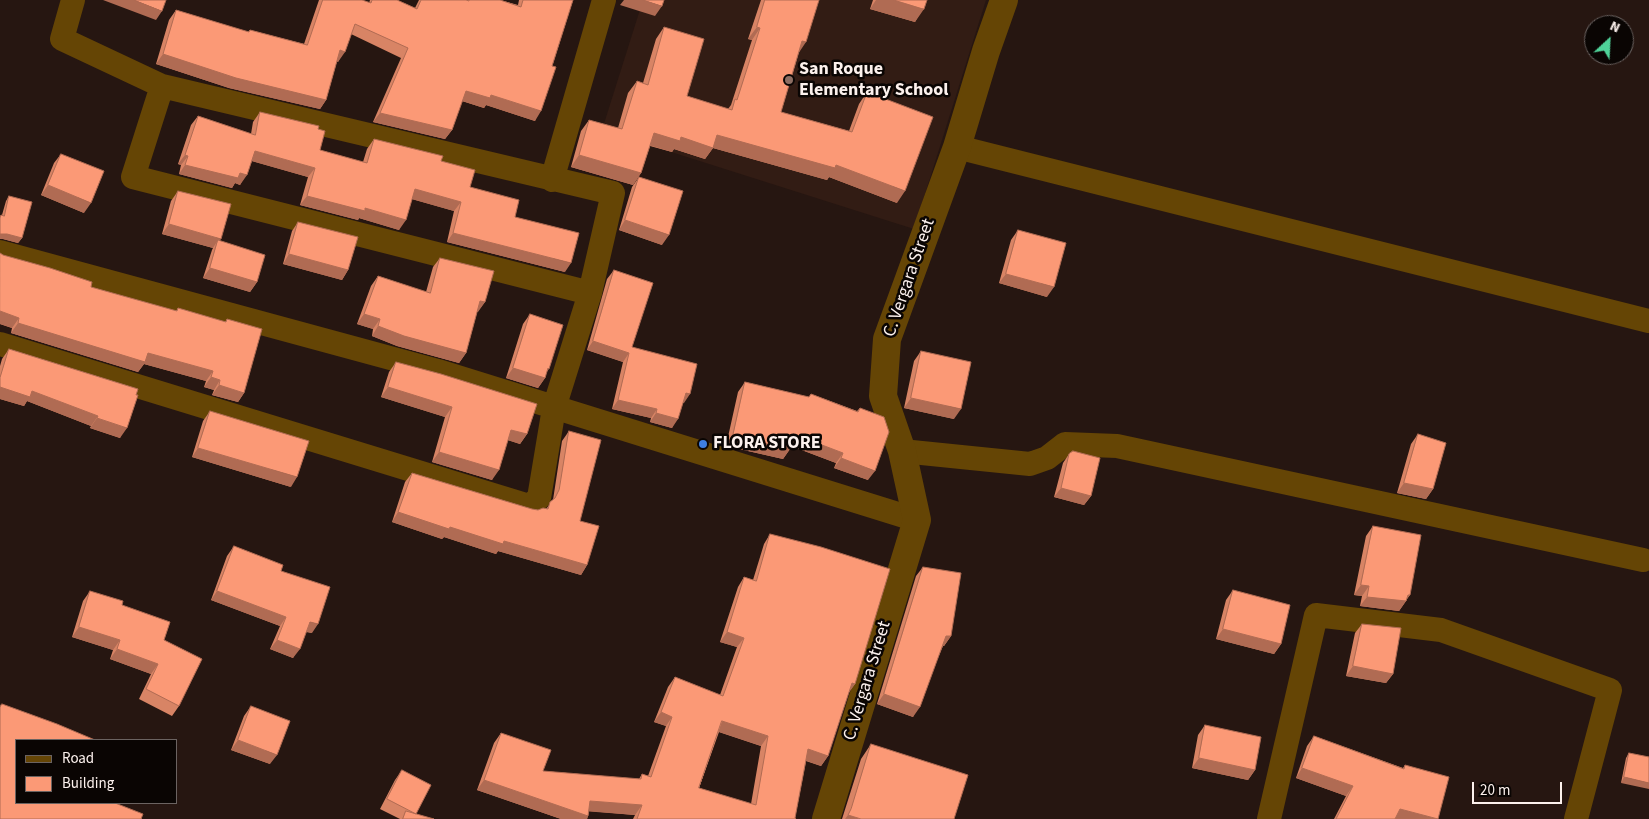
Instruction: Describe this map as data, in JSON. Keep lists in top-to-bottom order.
{
  "streets": {
    "street": ["C. Vergara Street"]
  },
  "places": ["San Roque Elementary School", "FLORA STORE"],
  "legend": ["Road", "Building"],
  "scale_bar": "20 m",
  "north": "top right"
}
